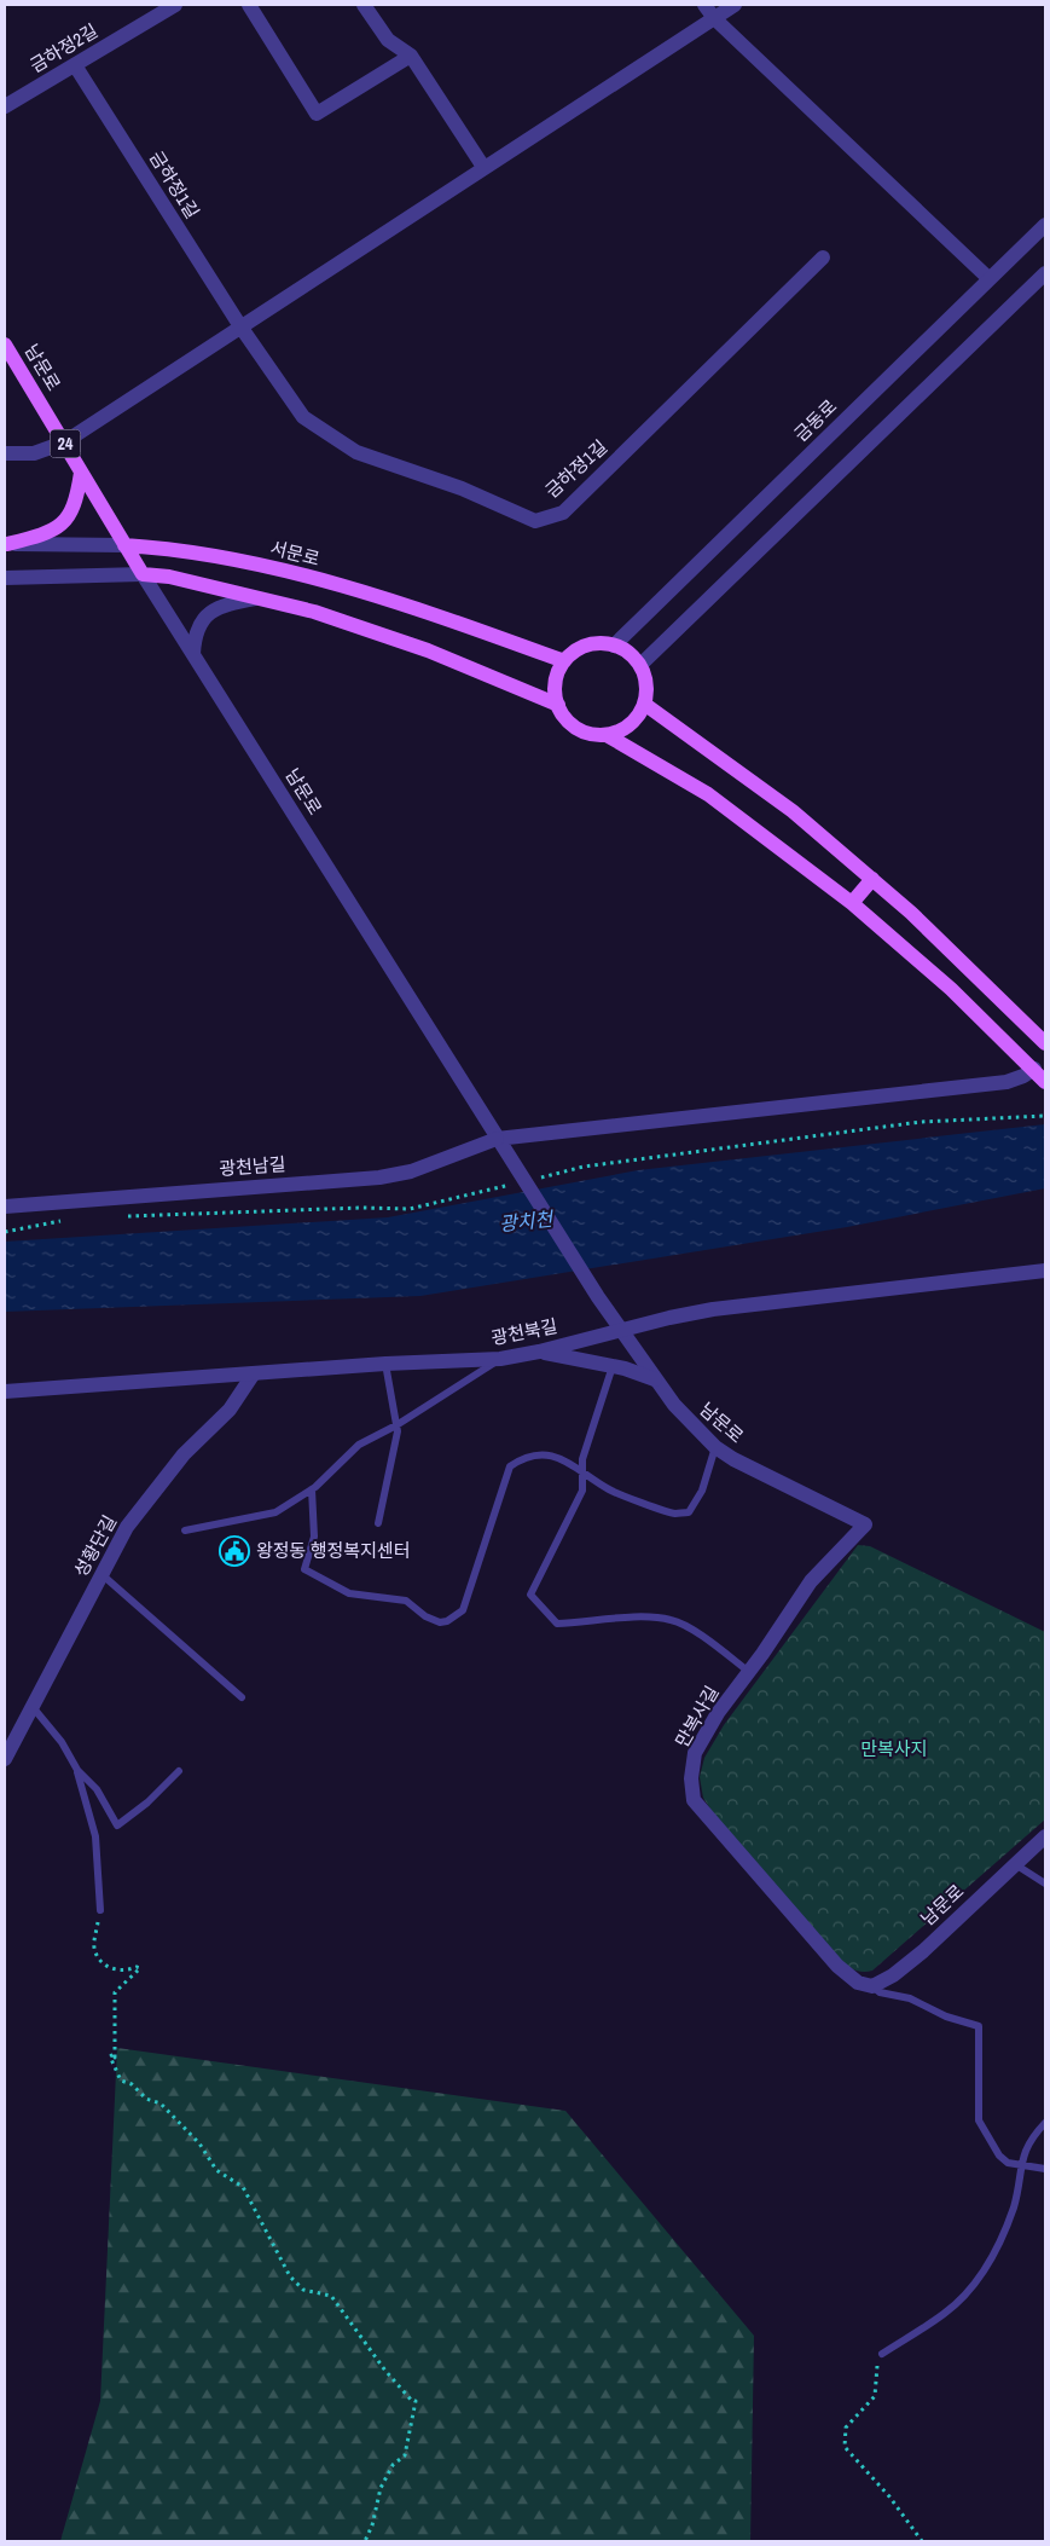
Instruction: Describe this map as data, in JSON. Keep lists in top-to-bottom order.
{
  "streets": {
    "main road": ["남문로", "24", "서문로"],
    "street": [
      "금하정2길",
      "금하정1길",
      "금동로",
      "광천남길",
      "광천북길",
      "성황단길",
      "만복사길"
    ]
  },
  "crossings": [
    ["금하정2길", "금하정1길"],
    ["남문로", "서문로"],
    ["남문로", "광천남길"],
    ["남문로", "광천북길"],
    ["남문로", "만복사길"],
    ["금동로", "서문로"],
    ["광천북길", "성황단길"]
  ],
  "water": ["광치천"],
  "parks": ["만복사지"],
  "places": {
    "public building": ["왕정동 행정복지센터"]
  }
}
